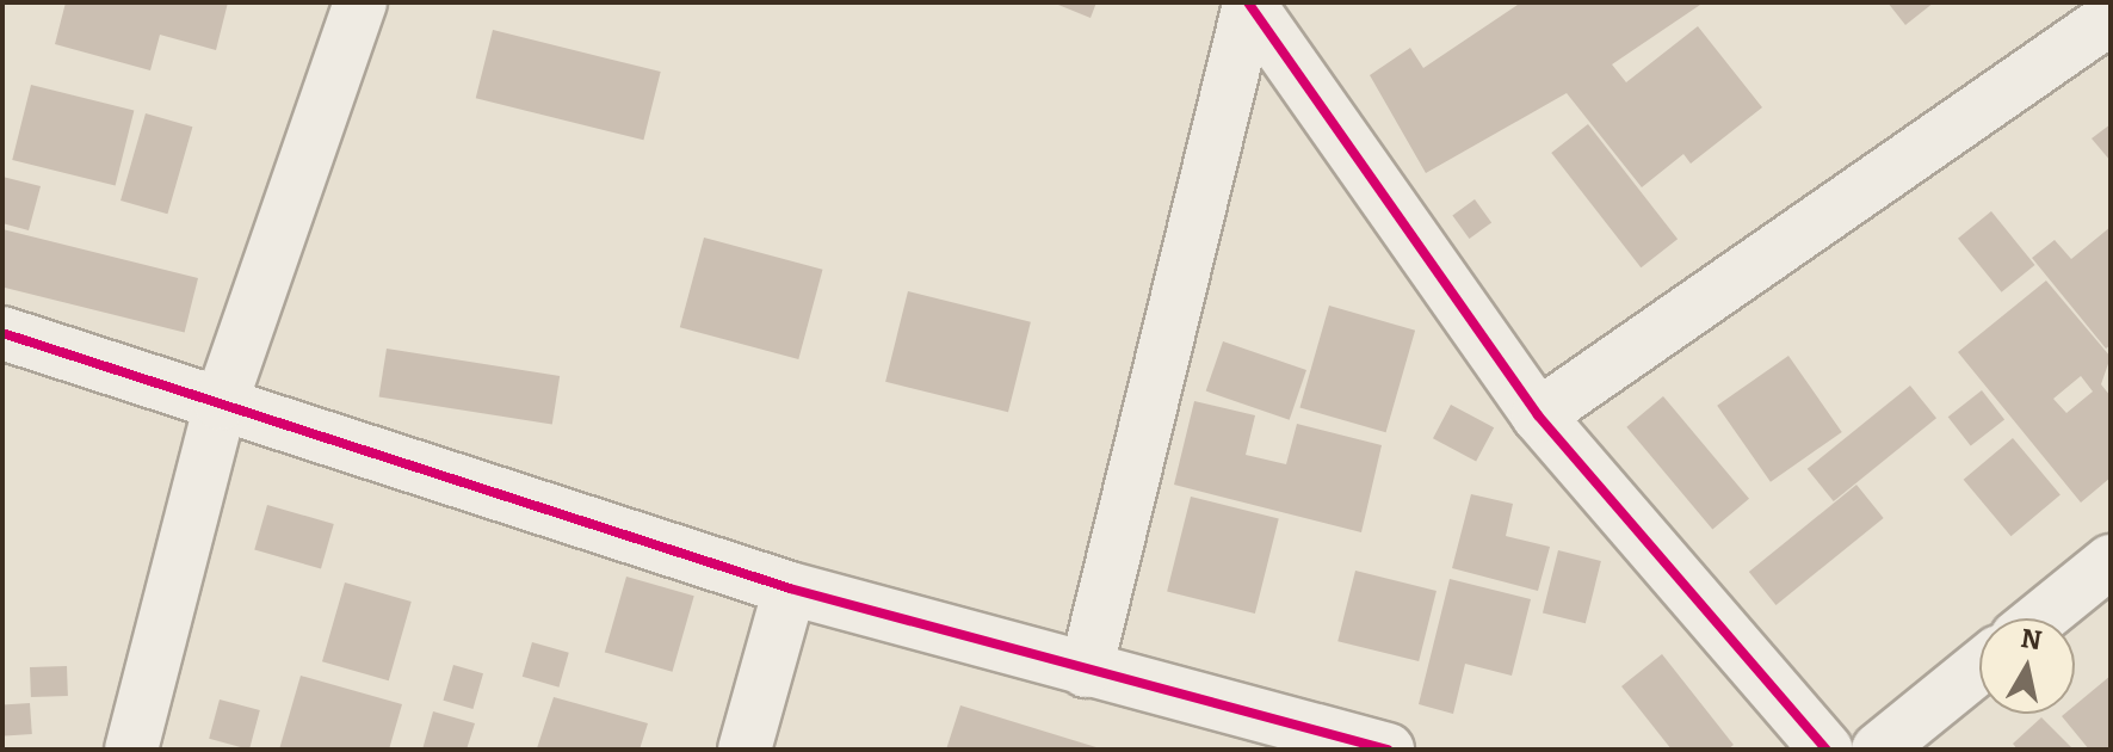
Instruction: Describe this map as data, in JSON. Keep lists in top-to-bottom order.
{
  "north": "top"
}
